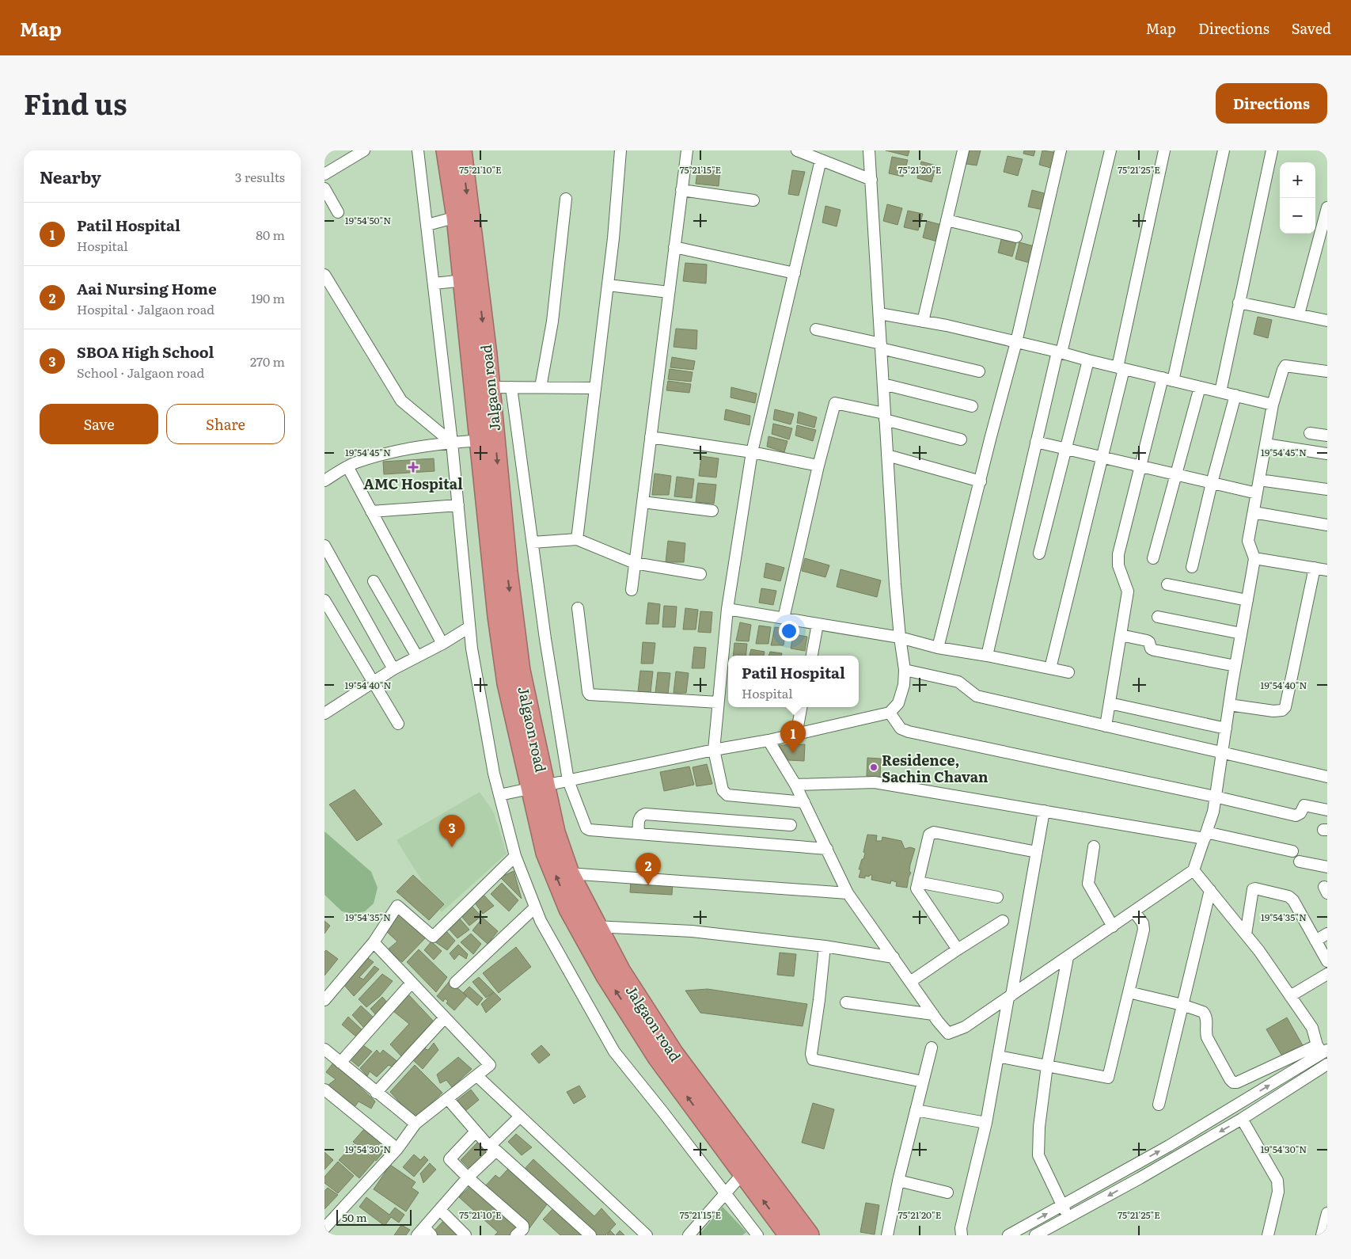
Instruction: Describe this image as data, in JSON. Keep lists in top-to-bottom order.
{
  "streets": {
    "highway": ["Jalgaon road"]
  },
  "places": {
    "health": ["AMC Hospital"],
    "other": ["Residence, Sachin Chavan"]
  },
  "scale_bar": "50 m",
  "page": {
    "header": "Map",
    "nav": ["Map", "Directions", "Saved"],
    "title": "Find us",
    "buttons": [
      "Directions",
      ["Save", "Share"]
    ],
    "heading": ["Nearby", "3 results"],
    "map_buttons": ["+", "−"],
    "list": [
      {
        "mark": "1",
        "name": "Patil Hospital",
        "note": "Hospital",
        "value": "80 m"
      },
      {
        "mark": "2",
        "name": "Aai Nursing Home",
        "note": "Hospital · Jalgaon road",
        "value": "190 m"
      },
      {
        "mark": "3",
        "name": "SBOA High School",
        "note": "School · Jalgaon road",
        "value": "270 m"
      }
    ],
    "popup": ["Patil Hospital", "Hospital"],
    "pins": ["1", "3", "2"],
    "scale": "50 m"
  },
  "coordinates": [
    "75°21'10\"E",
    "75°21'15\"E",
    "75°21'20\"E",
    "75°21'25\"E",
    "19°54'50\"N",
    "19°54'45\"N",
    "19°54'40\"N",
    "19°54'35\"N",
    "19°54'30\"N"
  ]
}
